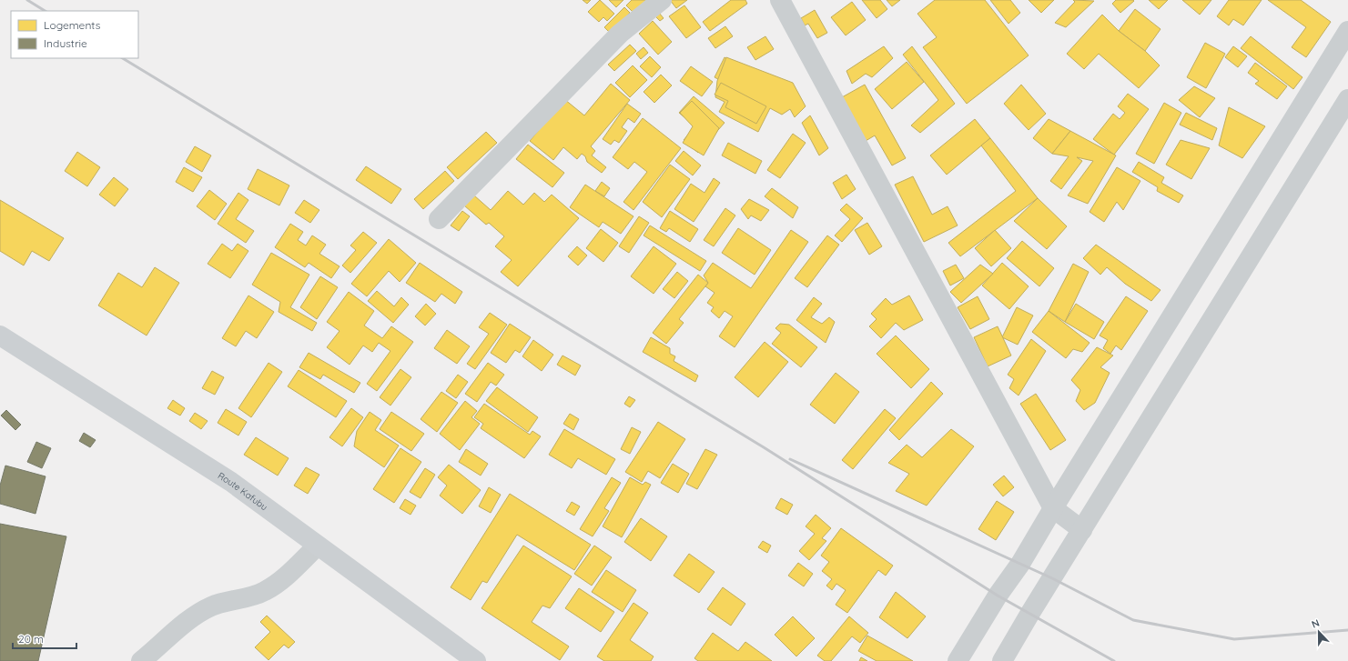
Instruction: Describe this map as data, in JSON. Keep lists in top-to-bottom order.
{
  "streets": {
    "main road": ["Route Kafubu"]
  },
  "legend": ["Logements", "Industrie"],
  "scale_bar": "20 m",
  "north": "top"
}
